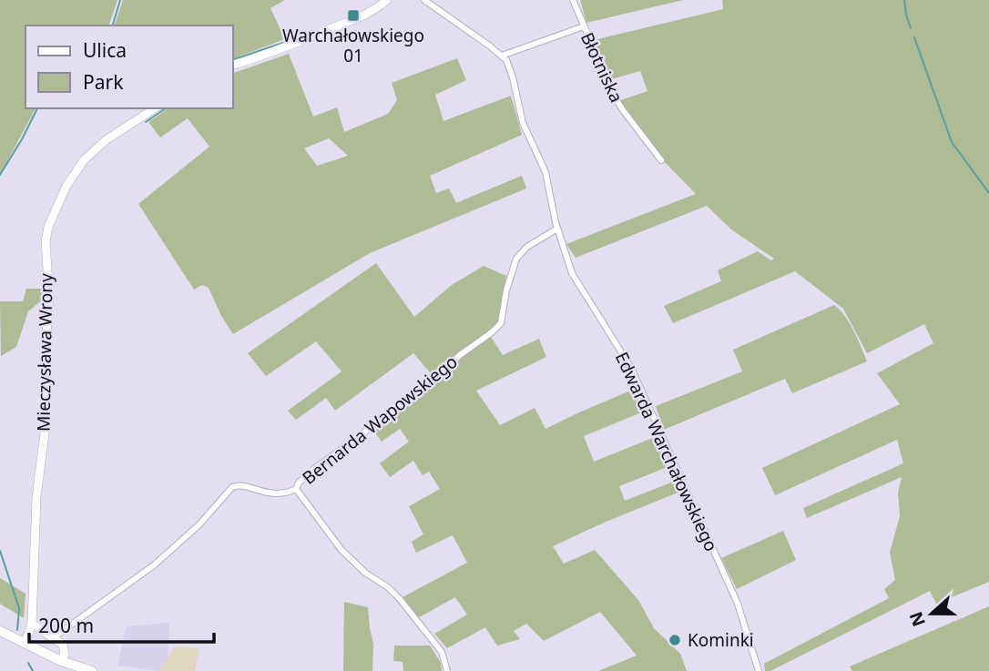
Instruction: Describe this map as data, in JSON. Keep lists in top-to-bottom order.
{
  "streets": {
    "street": [
      "Błotniska",
      "Mieczysława Wrony",
      "Bernarda Wapowskiego",
      "Edwarda Warchałowskiego"
    ]
  },
  "crossings": [
    ["Bernarda Wapowskiego", "Edwarda Warchałowskiego"]
  ],
  "places": {
    "transit": ["Warchałowskiego 01"],
    "other": ["Kominki"]
  },
  "legend": ["Ulica", "Park"],
  "scale_bar": "200 m",
  "north": "left"
}
